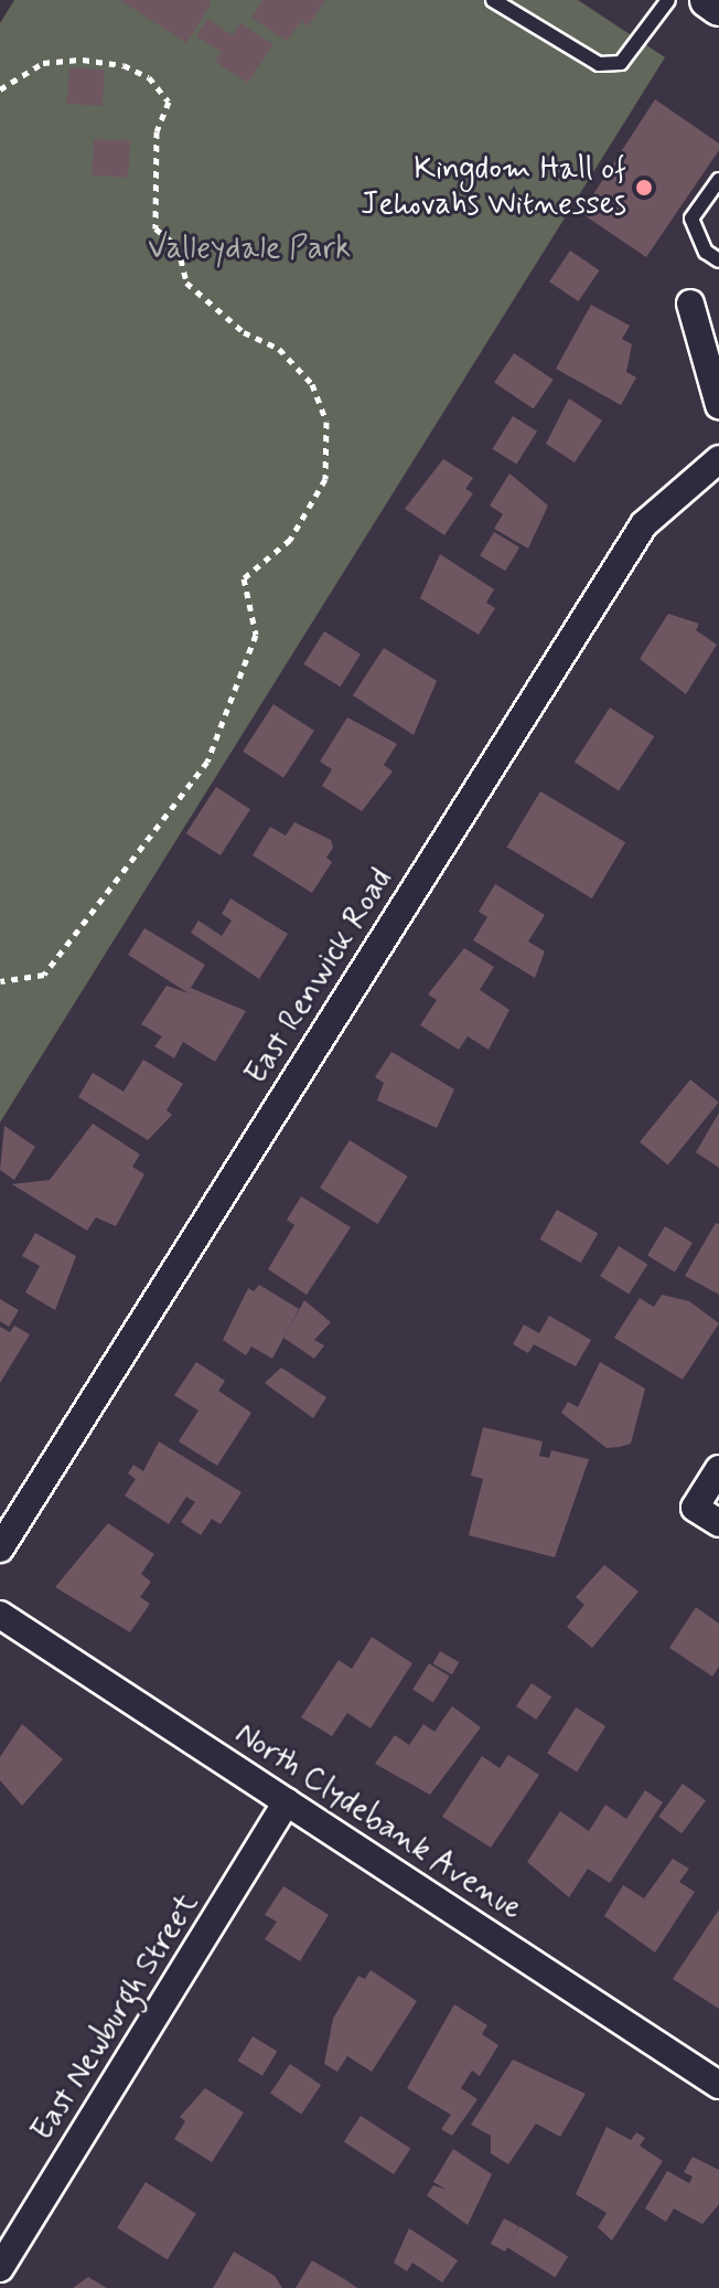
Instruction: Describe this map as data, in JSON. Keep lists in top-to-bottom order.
{
  "streets": {
    "street": ["East Renwick Road", "North Clydebank Avenue", "East Newburgh Street"]
  },
  "crossings": [
    ["North Clydebank Avenue", "East Newburgh Street"]
  ],
  "parks": ["Valleydale Park"],
  "places": ["Kingdom Hall of Jehovahs Witnesses"]
}
